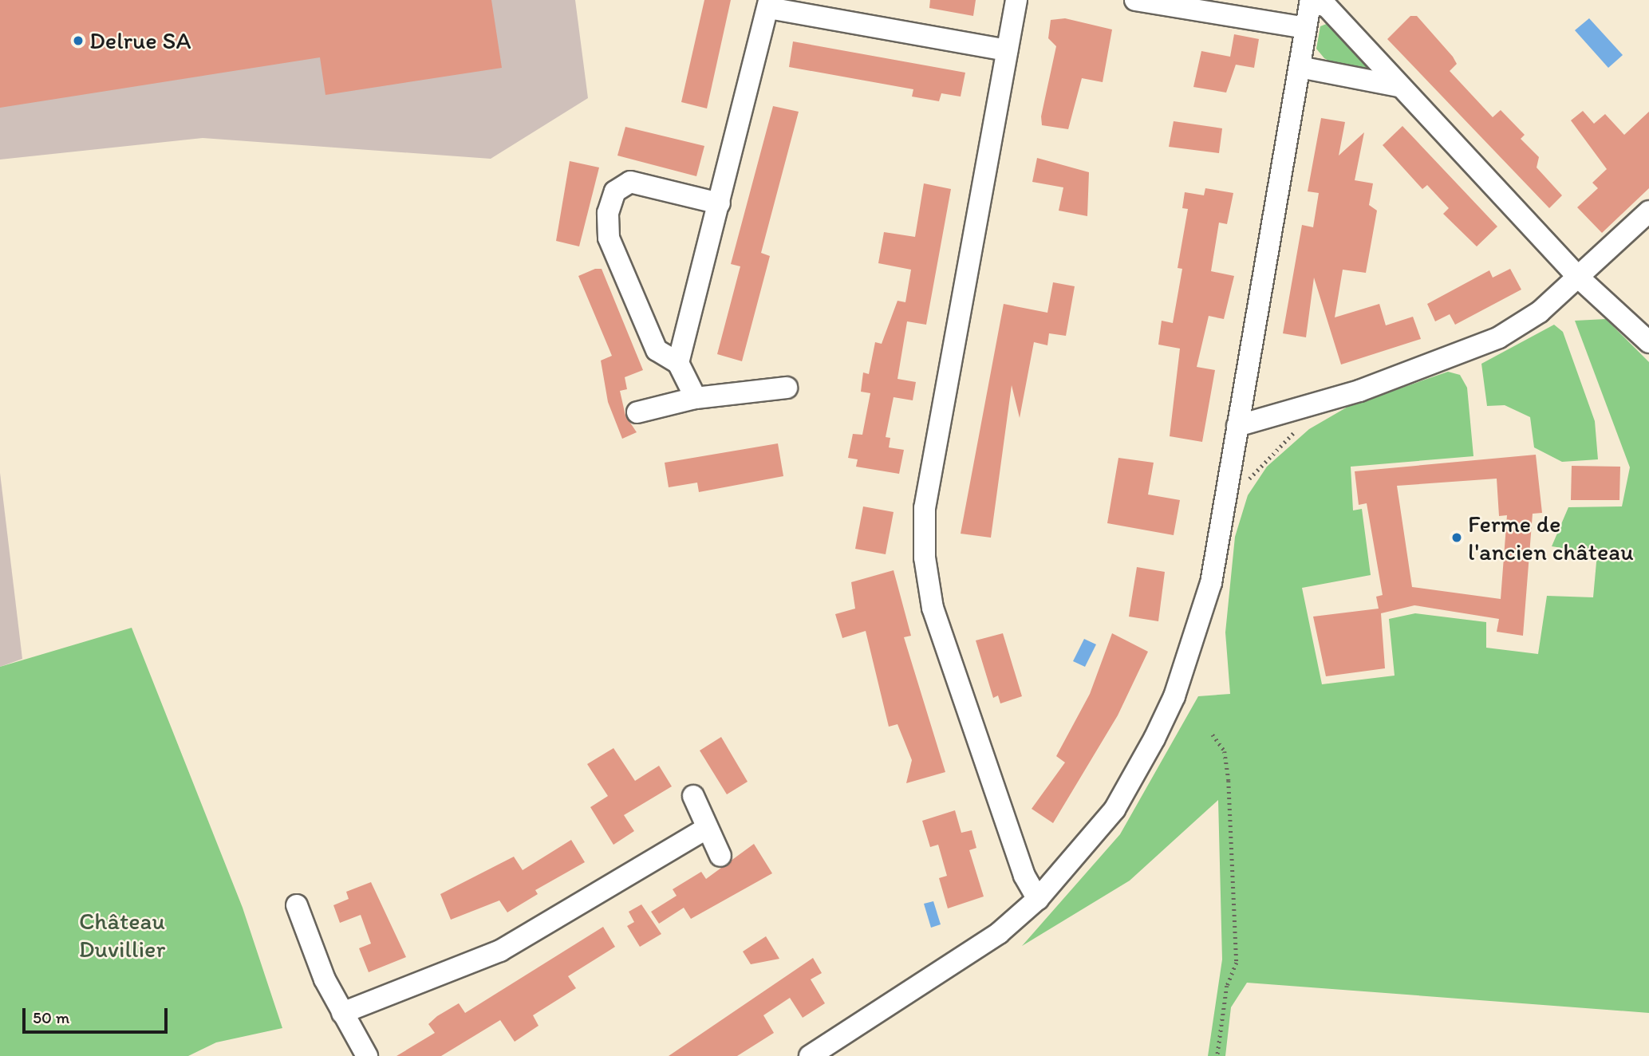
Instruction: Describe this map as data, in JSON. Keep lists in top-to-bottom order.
{
  "parks": ["Château Duvillier"],
  "places": ["Delrue SA", "Ferme de l'ancien château"],
  "scale_bar": "50 m"
}
